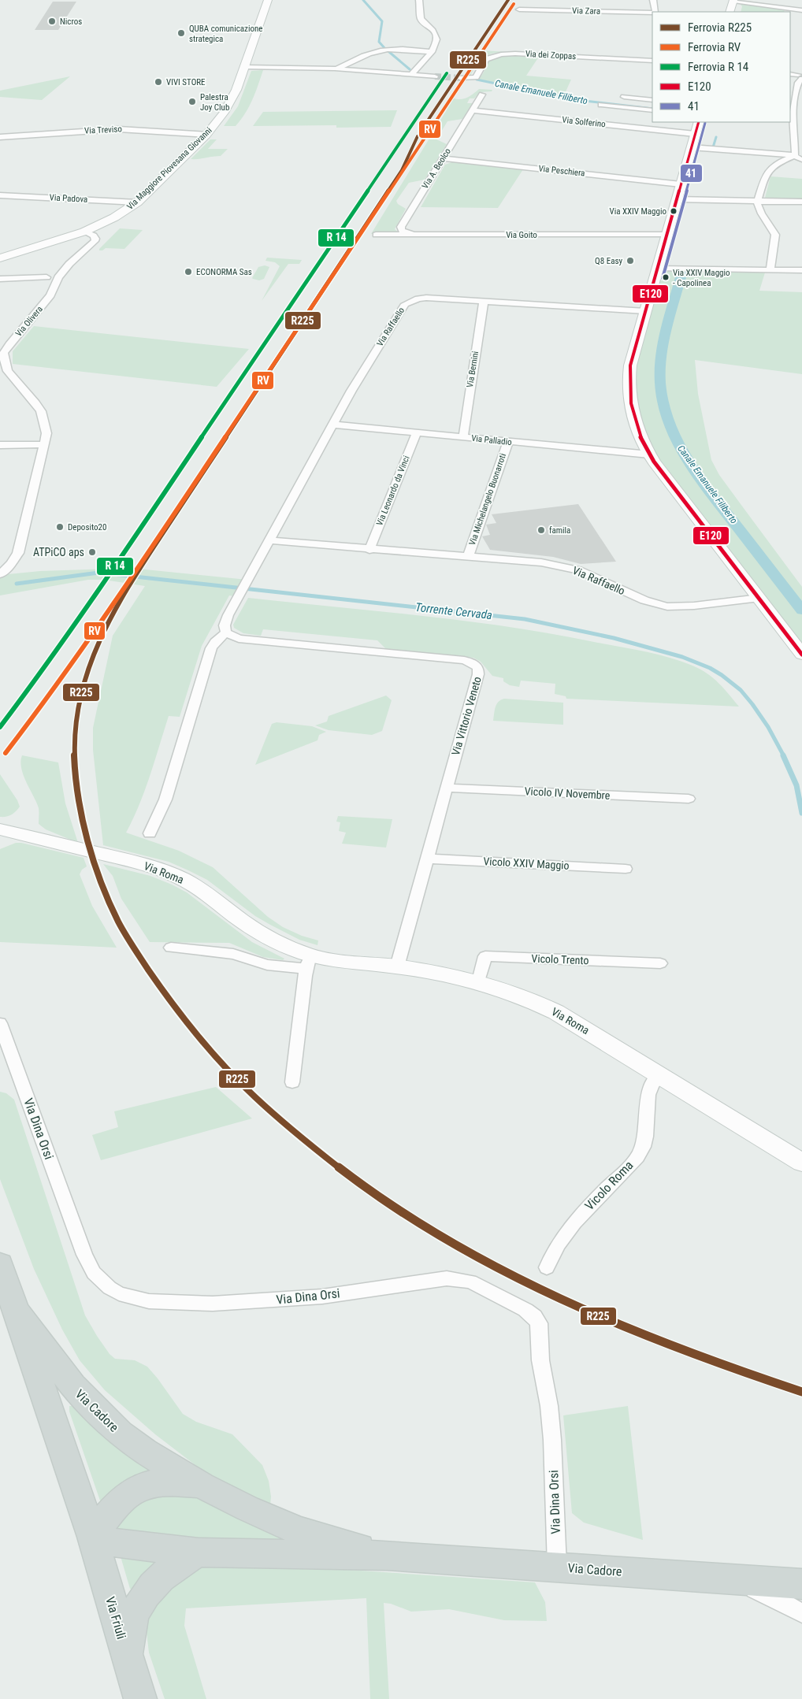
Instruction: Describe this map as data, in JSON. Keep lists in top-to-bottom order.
{
  "streets": {
    "main road": ["Via Cadore", "Via Friuli"],
    "street": [
      "Via Zara",
      "Via dei Zoppas",
      "Via Solferino",
      "Via Treviso",
      "Via Maggiore Piovesana Giovanni",
      "Via A. Beolco",
      "Via Peschiera",
      "Via Padova",
      "Via Goito",
      "Via Olivera",
      "Via Raffaello",
      "Via Bernini",
      "Via Palladio",
      "Via Leonardo da Vinci",
      "Via Michelangelo Buonarroti",
      "Via Vittorio Veneto",
      "Vicolo IV Novembre",
      "Vicolo XXIV Maggio",
      "Via Roma",
      "Vicolo Trento",
      "Via Dina Orsi",
      "Vicolo Roma"
    ]
  },
  "crossings": [
    ["Via Solferino", "Via A. Beolco"],
    ["Via Treviso", "Via Maggiore Piovesana Giovanni"],
    ["Via Maggiore Piovesana Giovanni", "Via Padova"],
    ["Via Maggiore Piovesana Giovanni", "Via Olivera"],
    ["Via A. Beolco", "Via Peschiera"],
    ["Via A. Beolco", "Via Goito"],
    ["Via Raffaello", "Via Bernini"],
    ["Via Raffaello", "Via Palladio"],
    ["Via Raffaello", "Via Leonardo da Vinci"],
    ["Via Raffaello", "Via Michelangelo Buonarroti"],
    ["Via Raffaello", "Via Vittorio Veneto"],
    ["Via Bernini", "Via Palladio"],
    ["Via Palladio", "Via Leonardo da Vinci"],
    ["Via Palladio", "Via Michelangelo Buonarroti"],
    ["Via Vittorio Veneto", "Vicolo IV Novembre"],
    ["Via Vittorio Veneto", "Vicolo XXIV Maggio"],
    ["Via Vittorio Veneto", "Via Roma"],
    ["Via Roma", "Vicolo Trento"],
    ["Via Roma", "Vicolo Roma"],
    ["Via Dina Orsi", "Via Cadore"],
    ["Via Cadore", "Via Friuli"]
  ],
  "water": ["Canale Emanuele Filiberto", "Torrente Cervada"],
  "places": [
    "Nicros",
    "QUBA comunicazione strategica",
    "VIVI STORE",
    "Palestra Joy Club",
    "Via XXIV Maggio",
    "Q8 Easy",
    "ECONORMA Sas",
    "Via XXIV Maggio - Capolinea",
    "Deposito20",
    "famila",
    "ATPiCO aps"
  ],
  "lines": [
    "rail line R225",
    "rail line RV",
    "transit line E120",
    "transit line 41"
  ],
  "legend": [
    "Ferrovia R225",
    "Ferrovia RV",
    "Ferrovia R 14",
    "E120",
    "41"
  ]
}
